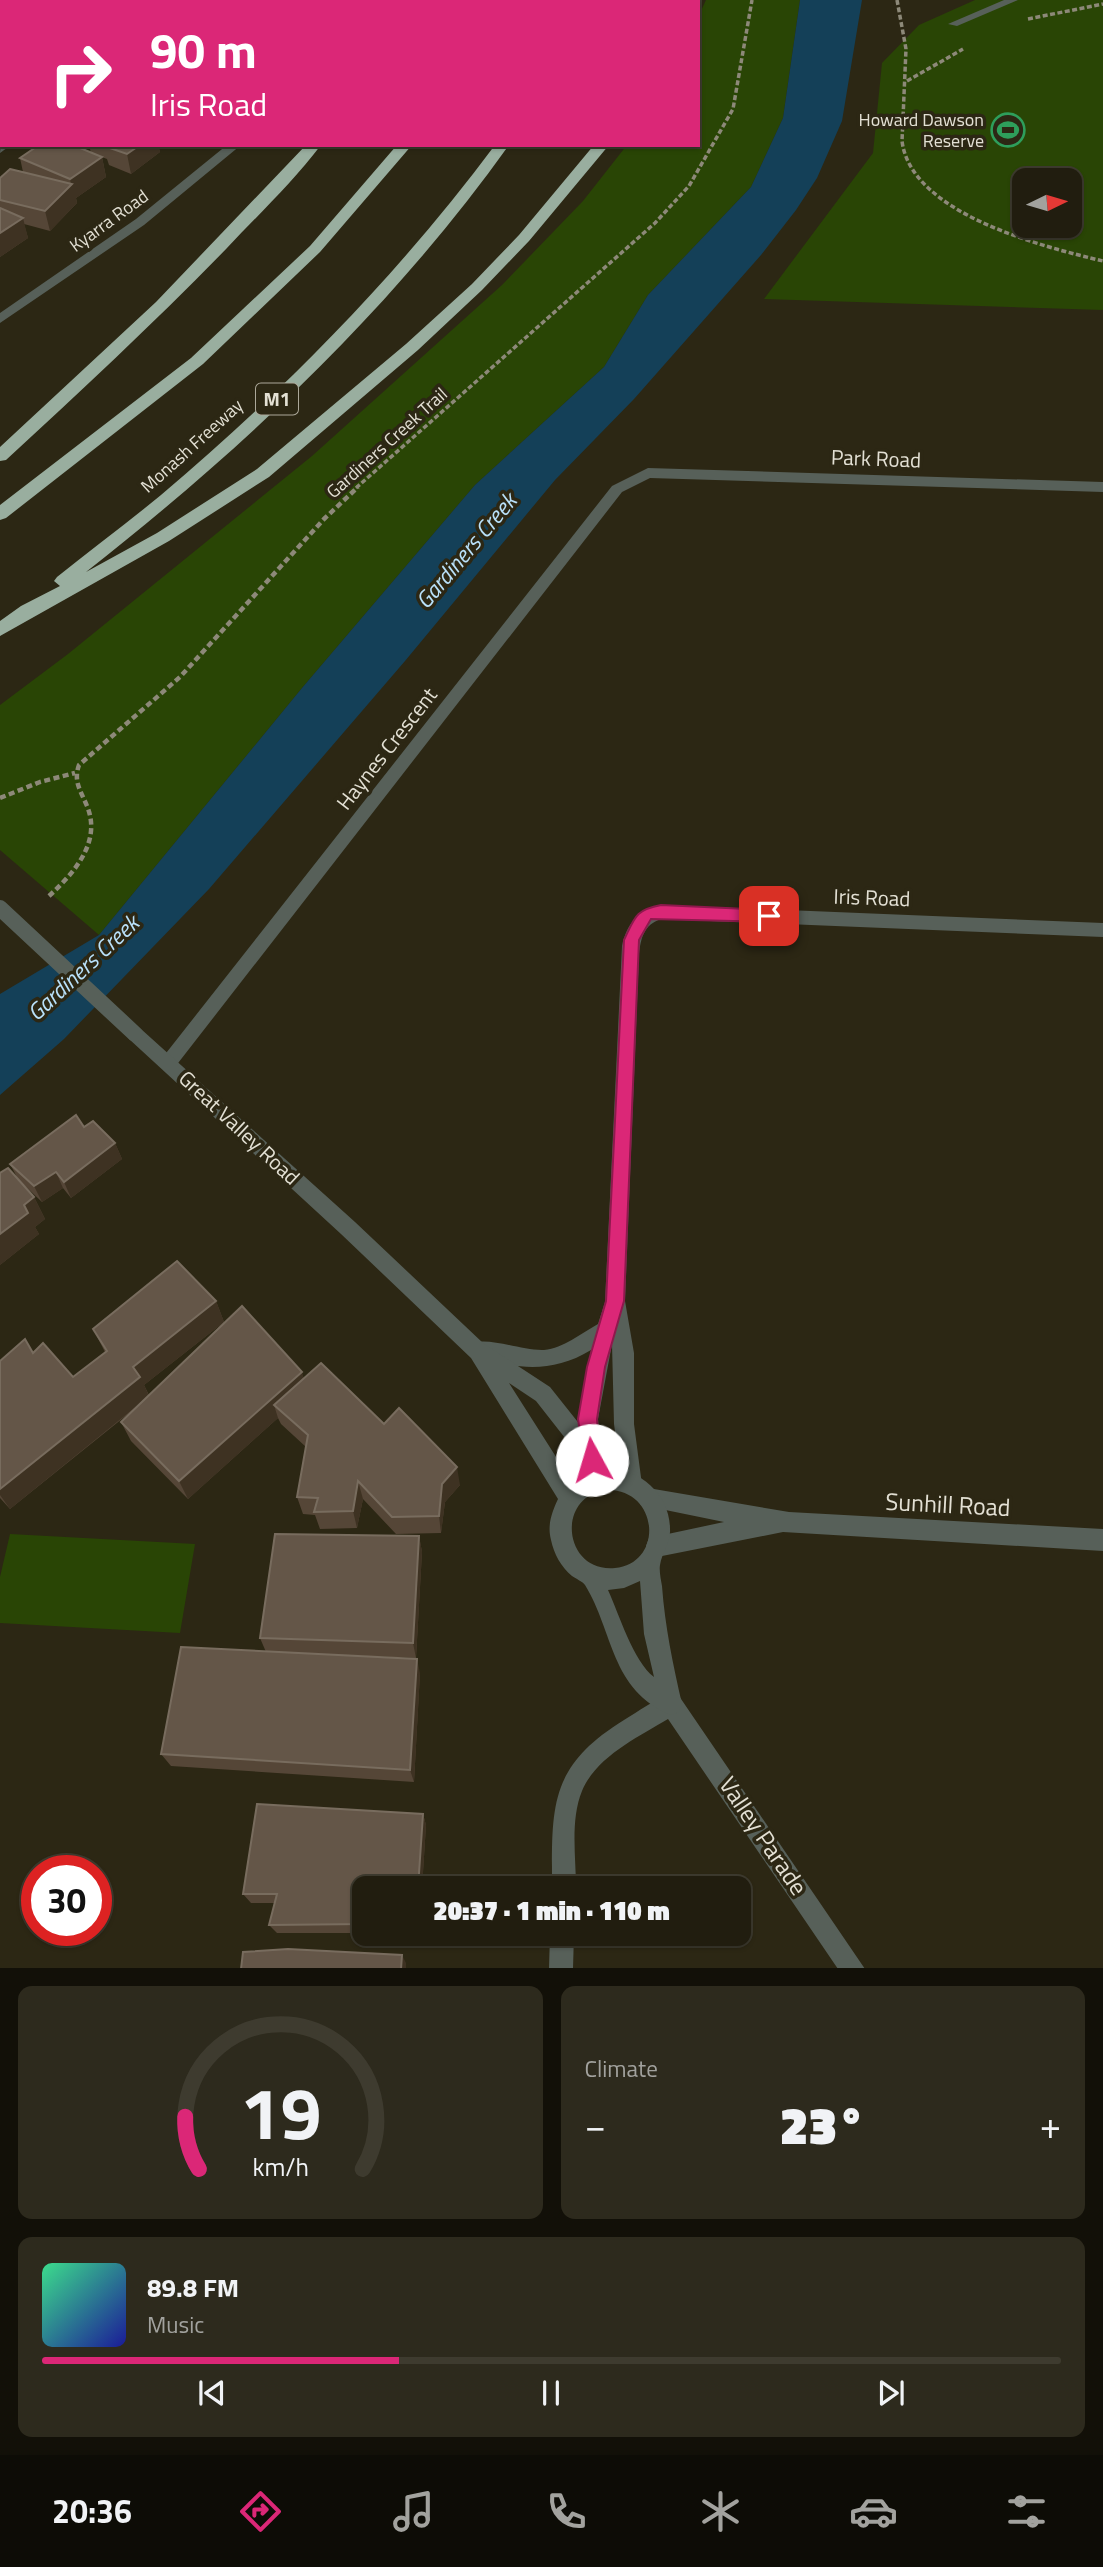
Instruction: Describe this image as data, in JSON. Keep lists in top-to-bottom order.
{
  "streets": {
    "highway": ["M1", "Monash Freeway"],
    "street": [
      "Kyarra Road",
      "Park Road",
      "Haynes Crescent",
      "Iris Road",
      "Great Valley Road",
      "Sunhill Road",
      "Valley Parade"
    ],
    "path": ["Gardiners Creek Trail"]
  },
  "crossings": [
    ["Park Road", "Haynes Crescent"],
    ["Haynes Crescent", "Great Valley Road"],
    ["Great Valley Road", "Sunhill Road"],
    ["Great Valley Road", "Valley Parade"],
    ["Sunhill Road", "Valley Parade"]
  ],
  "water": ["Gardiners Creek"],
  "places": {
    "sports": ["Howard Dawson Reserve"]
  },
  "north": "right",
  "page": {
    "turn": ["90 m", "Iris Road"],
    "limit": "30",
    "trip": "20:37 · 1 min · 110 m",
    "tile": "Climate",
    "heat": ["−", "23°", "+"],
    "song": ["89.8 FM", "Music"],
    "tabs": "20:36",
    "gauge": ["19", "km/h"]
  }
}
